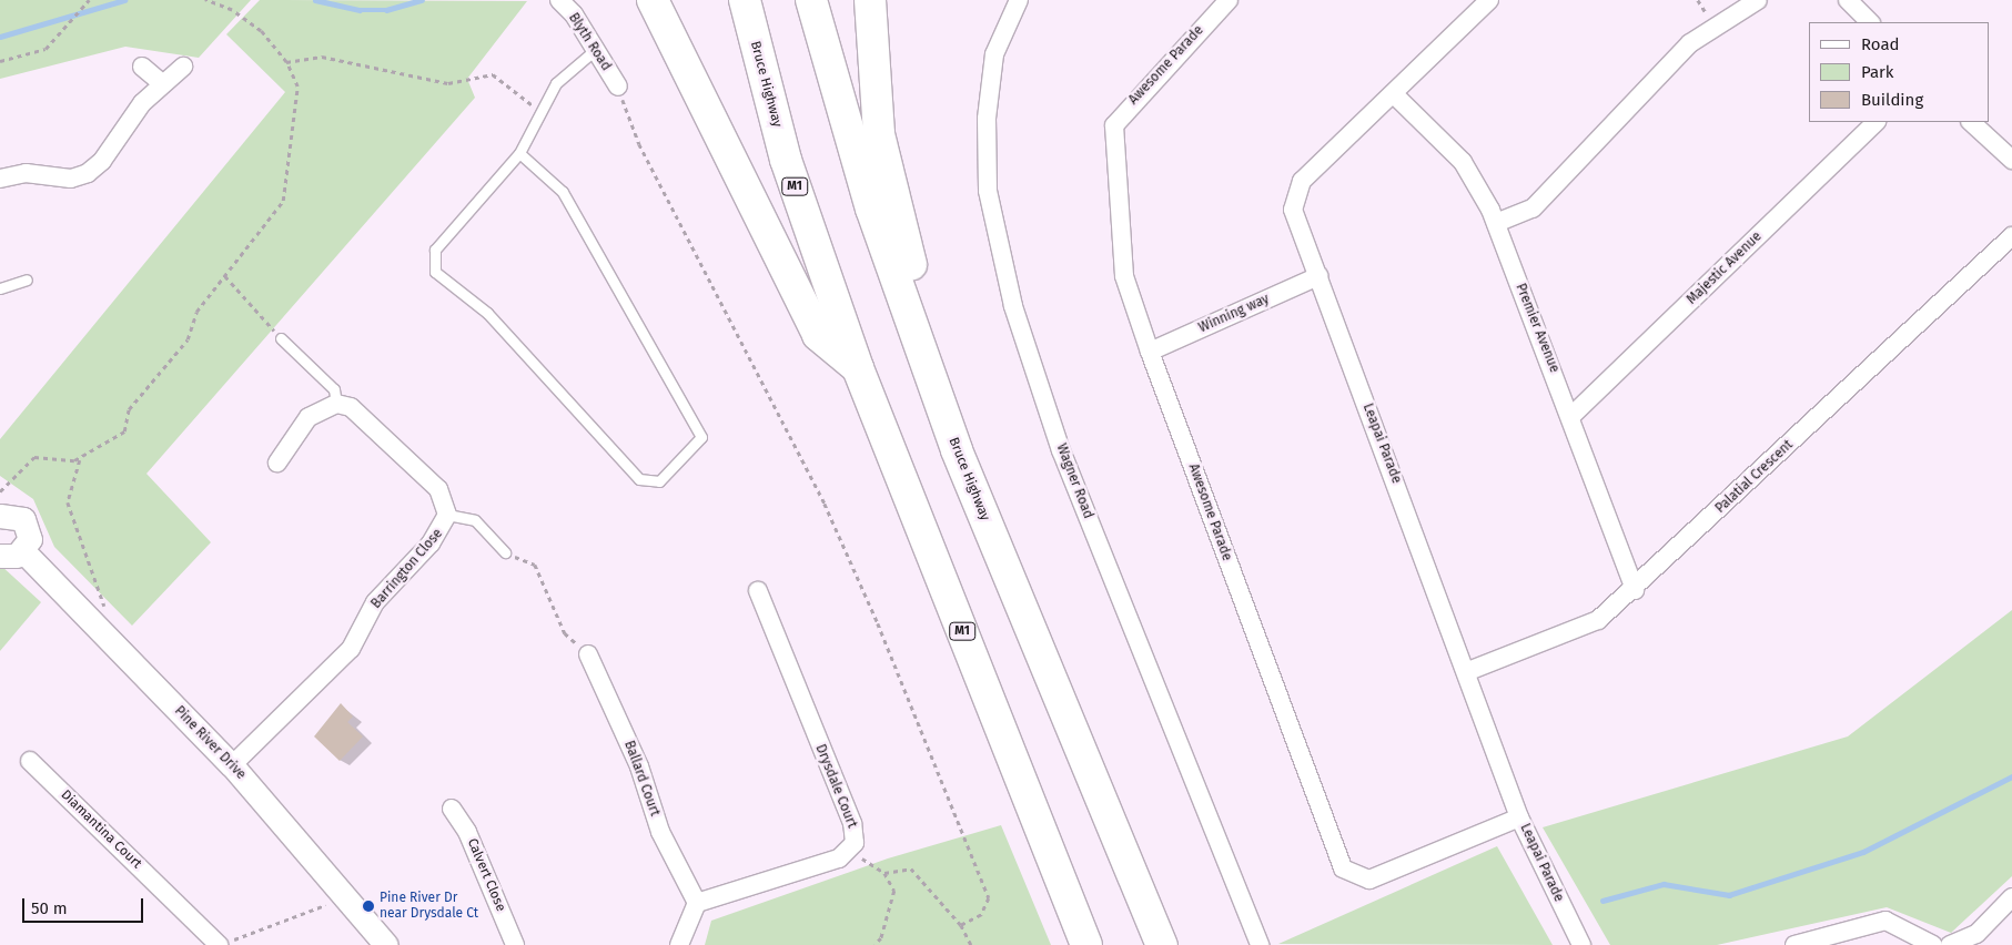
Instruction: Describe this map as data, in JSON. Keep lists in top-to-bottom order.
{
  "streets": {
    "highway": ["Bruce Highway", "M1"],
    "street": [
      "Blyth Road",
      "Awesome Parade",
      "Majestic Avenue",
      "Winning way",
      "Premier Avenue",
      "Leapai Parade",
      "Palatial Crescent",
      "Wagner Road",
      "Barrington Close",
      "Pine River Drive",
      "Ballard Court",
      "Drysdale Court",
      "Diamantina Court",
      "Calvert Close"
    ]
  },
  "crossings": [
    ["Awesome Parade", "Winning way"],
    ["Awesome Parade", "Leapai Parade"],
    ["Majestic Avenue", "Premier Avenue"],
    ["Winning way", "Leapai Parade"],
    ["Premier Avenue", "Leapai Parade"],
    ["Premier Avenue", "Palatial Crescent"],
    ["Leapai Parade", "Palatial Crescent"],
    ["Barrington Close", "Pine River Drive"]
  ],
  "places": ["Pine River Dr near Drysdale Ct"],
  "legend": ["Road", "Park", "Building"],
  "scale_bar": "50 m"
}
